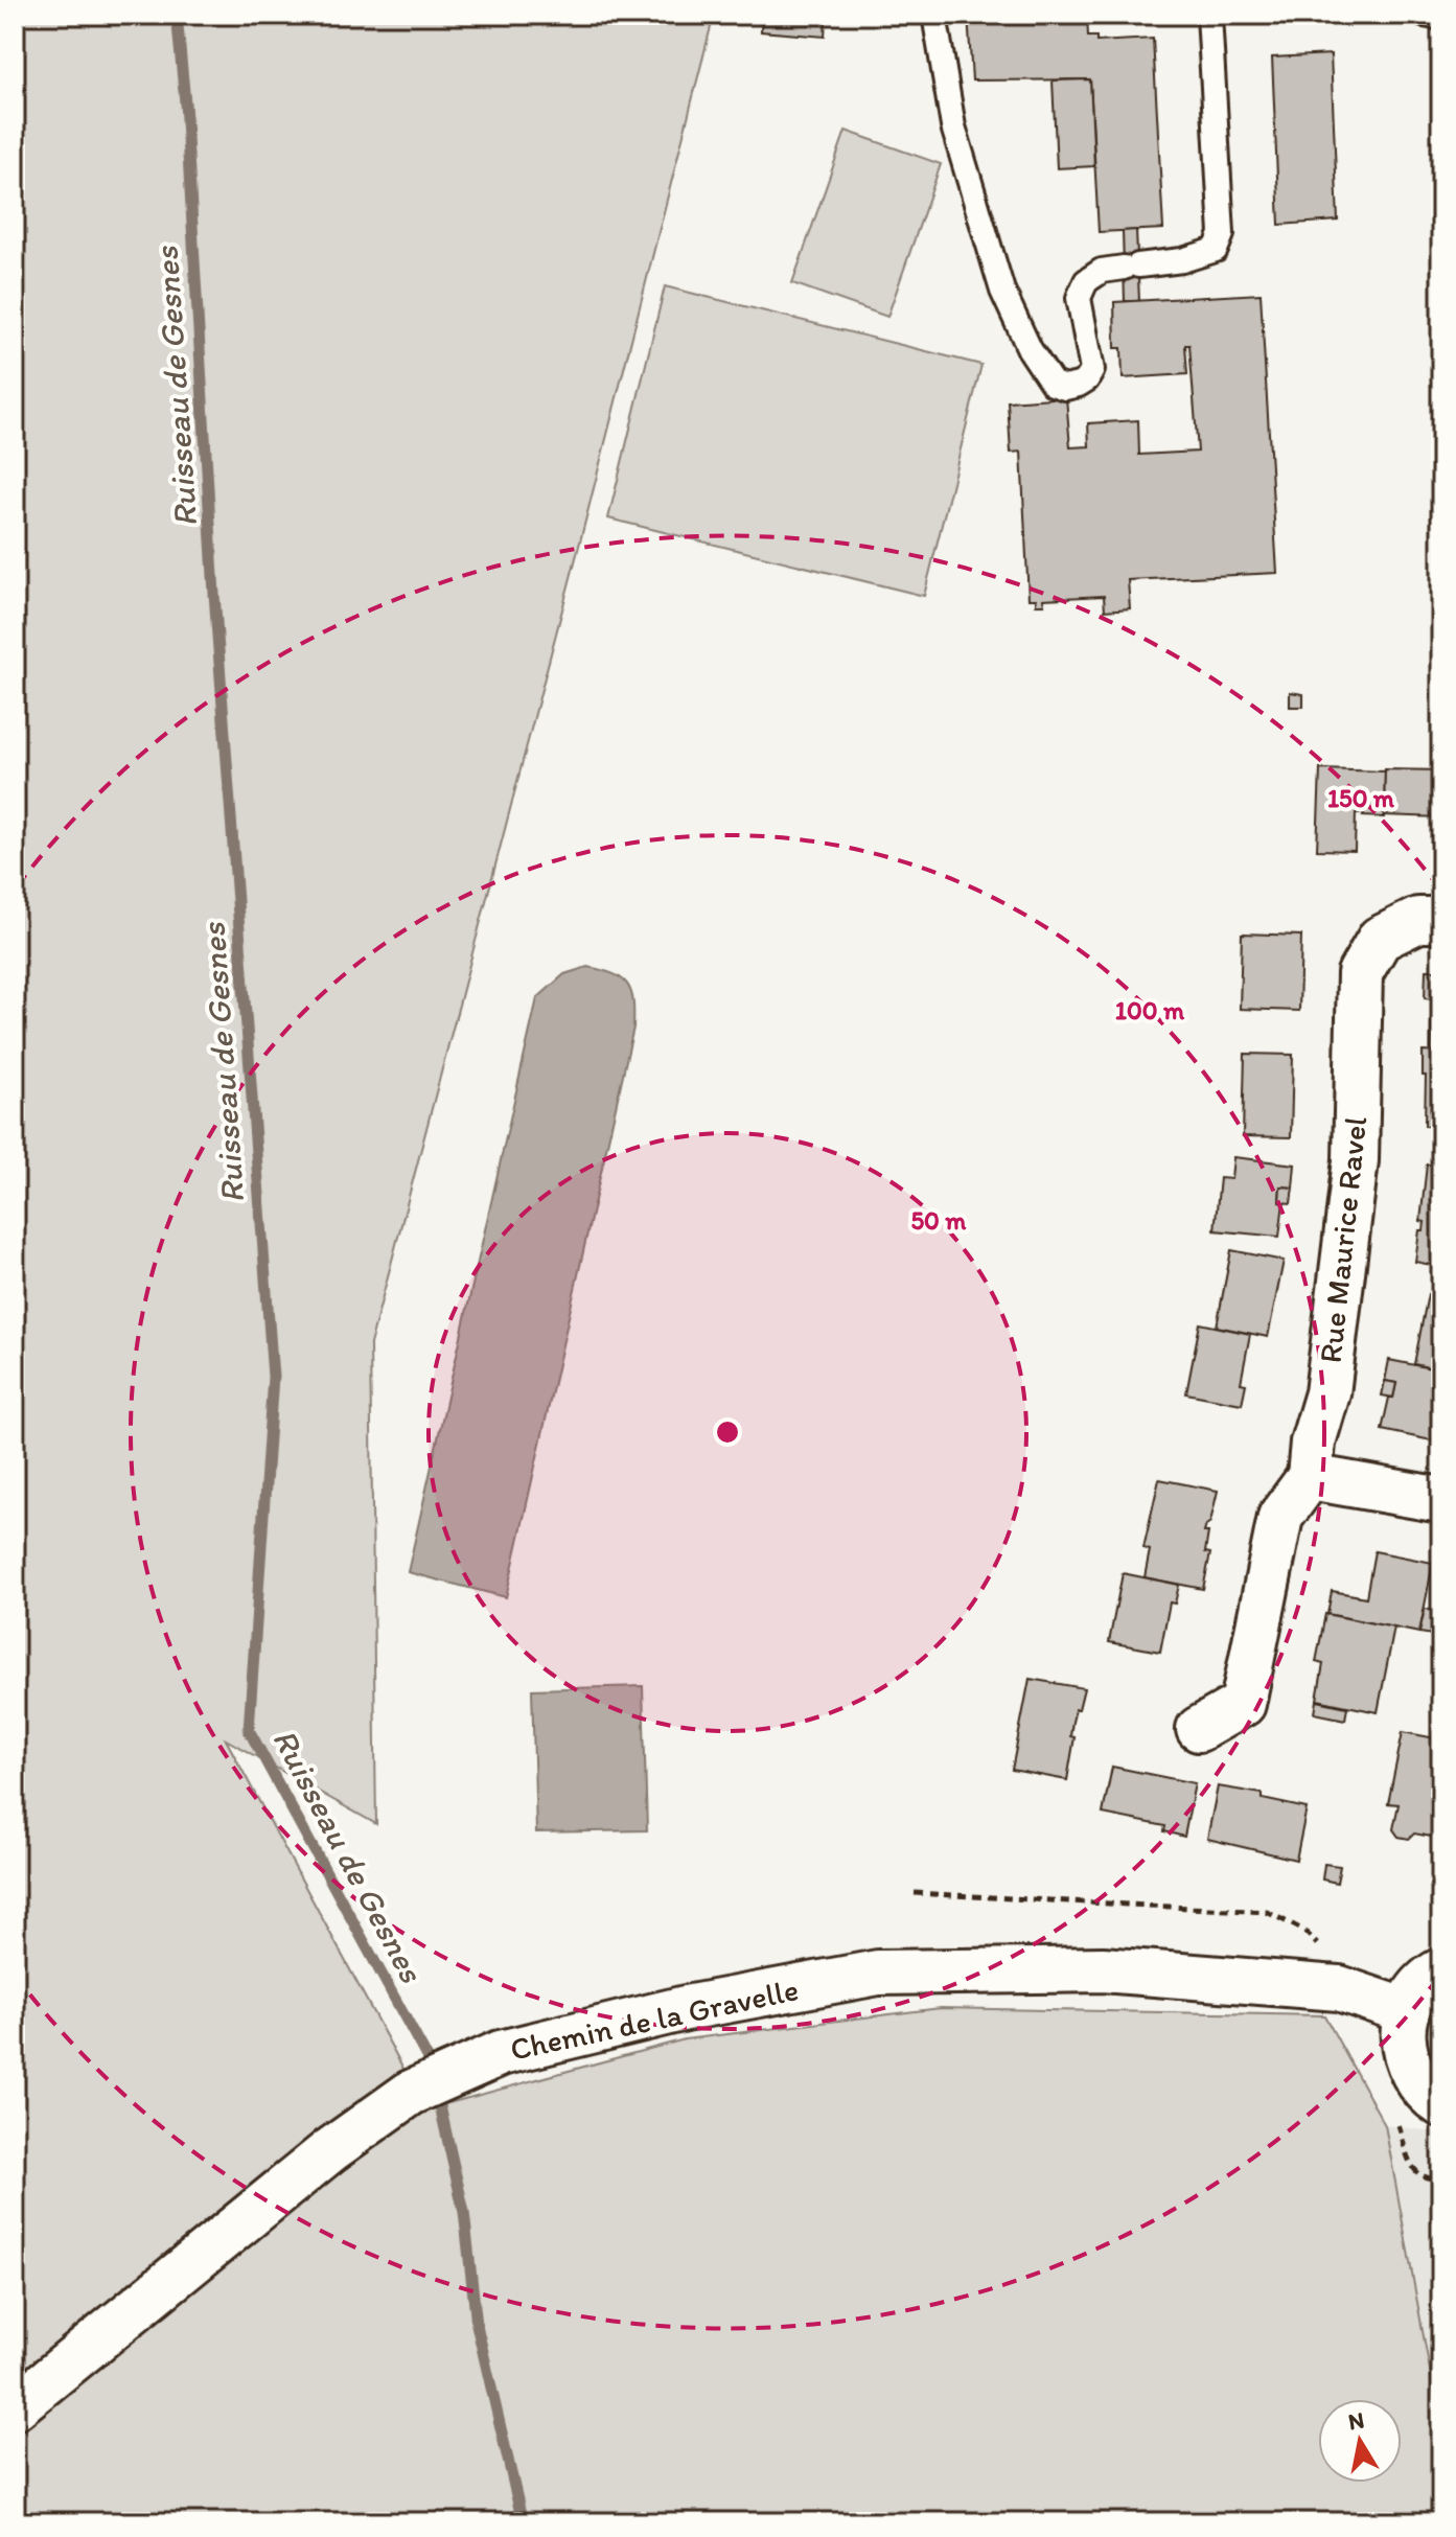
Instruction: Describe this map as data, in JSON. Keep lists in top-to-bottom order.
{
  "streets": {
    "street": ["Rue Maurice Ravel", "Chemin de la Gravelle"]
  },
  "water": ["Ruisseau de Gesnes"],
  "north": "top",
  "rings": ["150 m", "100 m", "50 m"]
}
